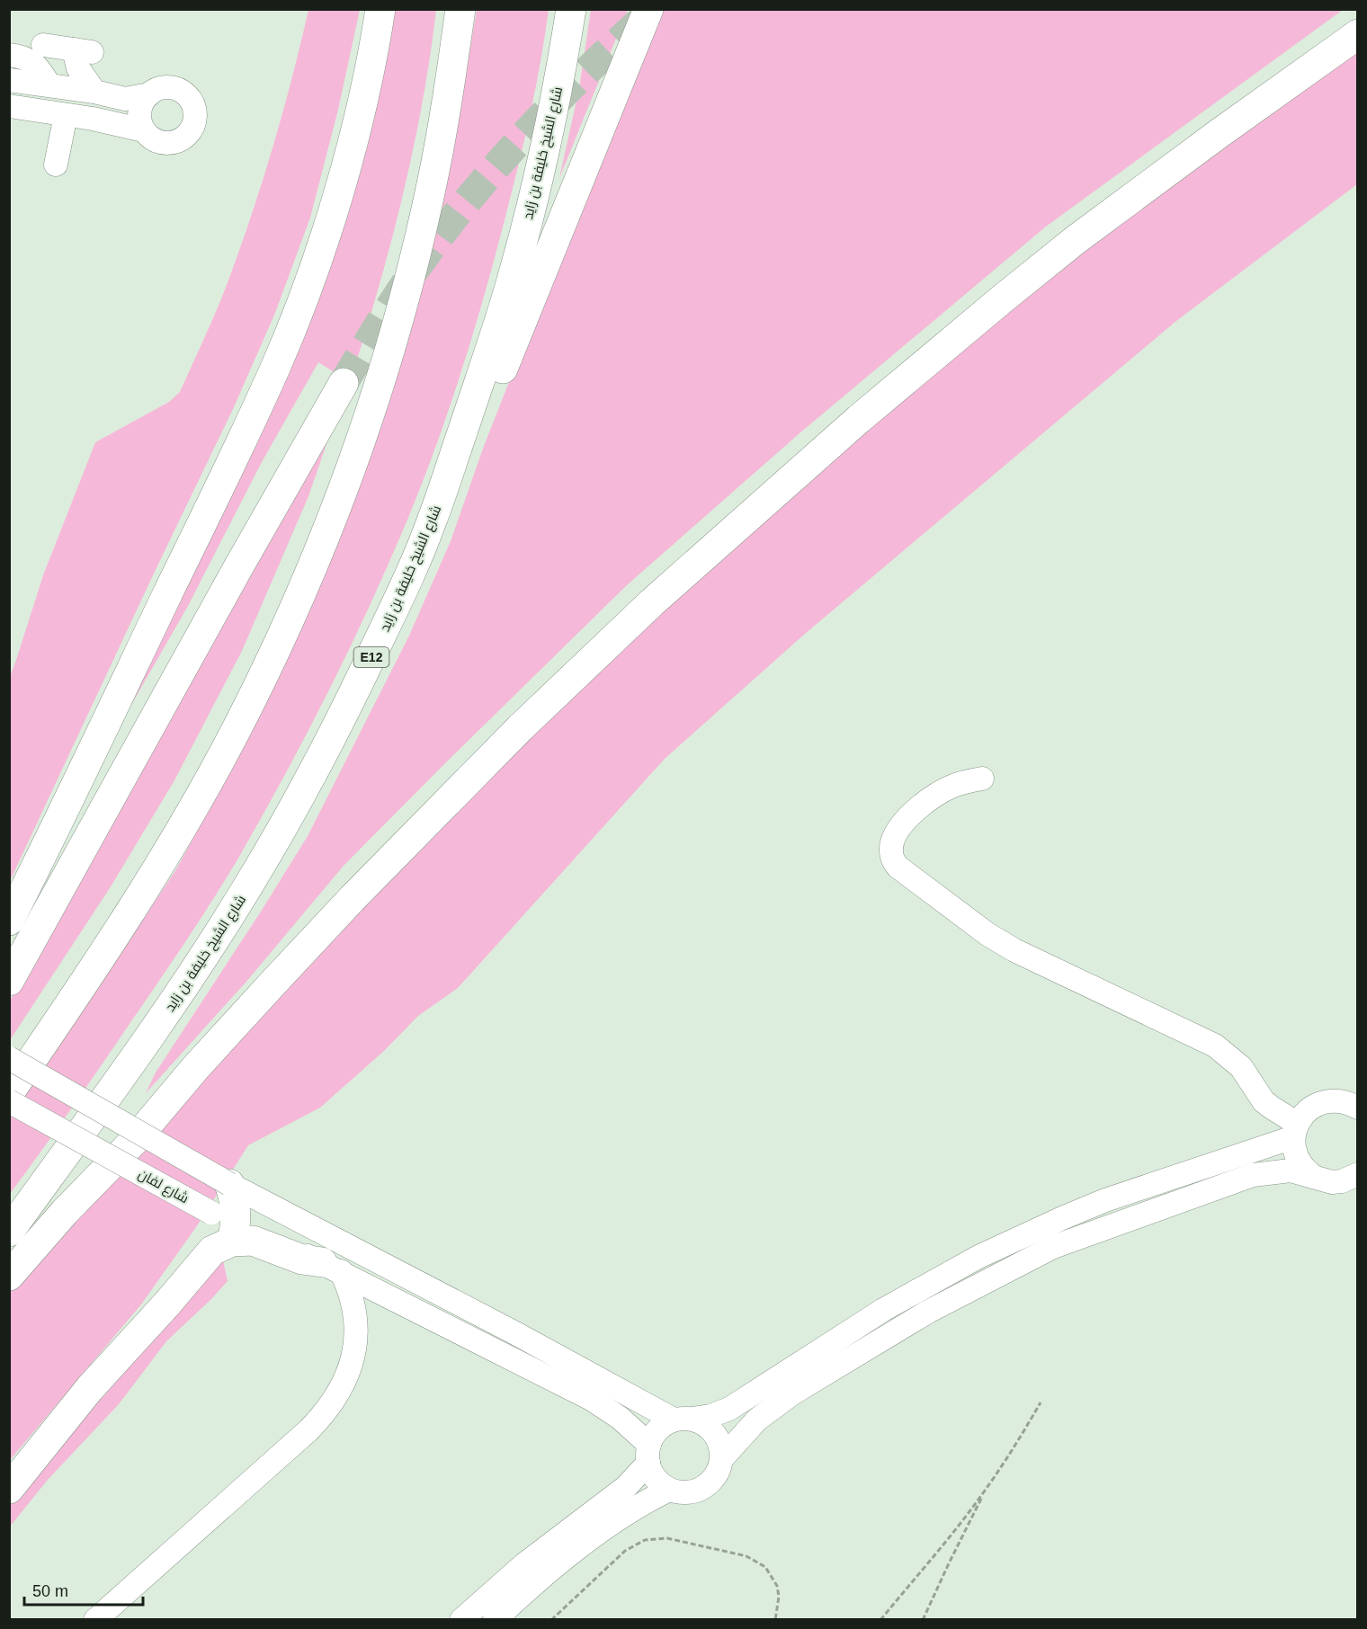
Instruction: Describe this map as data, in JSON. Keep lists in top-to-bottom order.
{
  "streets": {
    "highway": ["شارع الشيخ خليفة بن زايد", "E12"],
    "street": ["شارع لفان"]
  },
  "scale_bar": "50 m"
}
